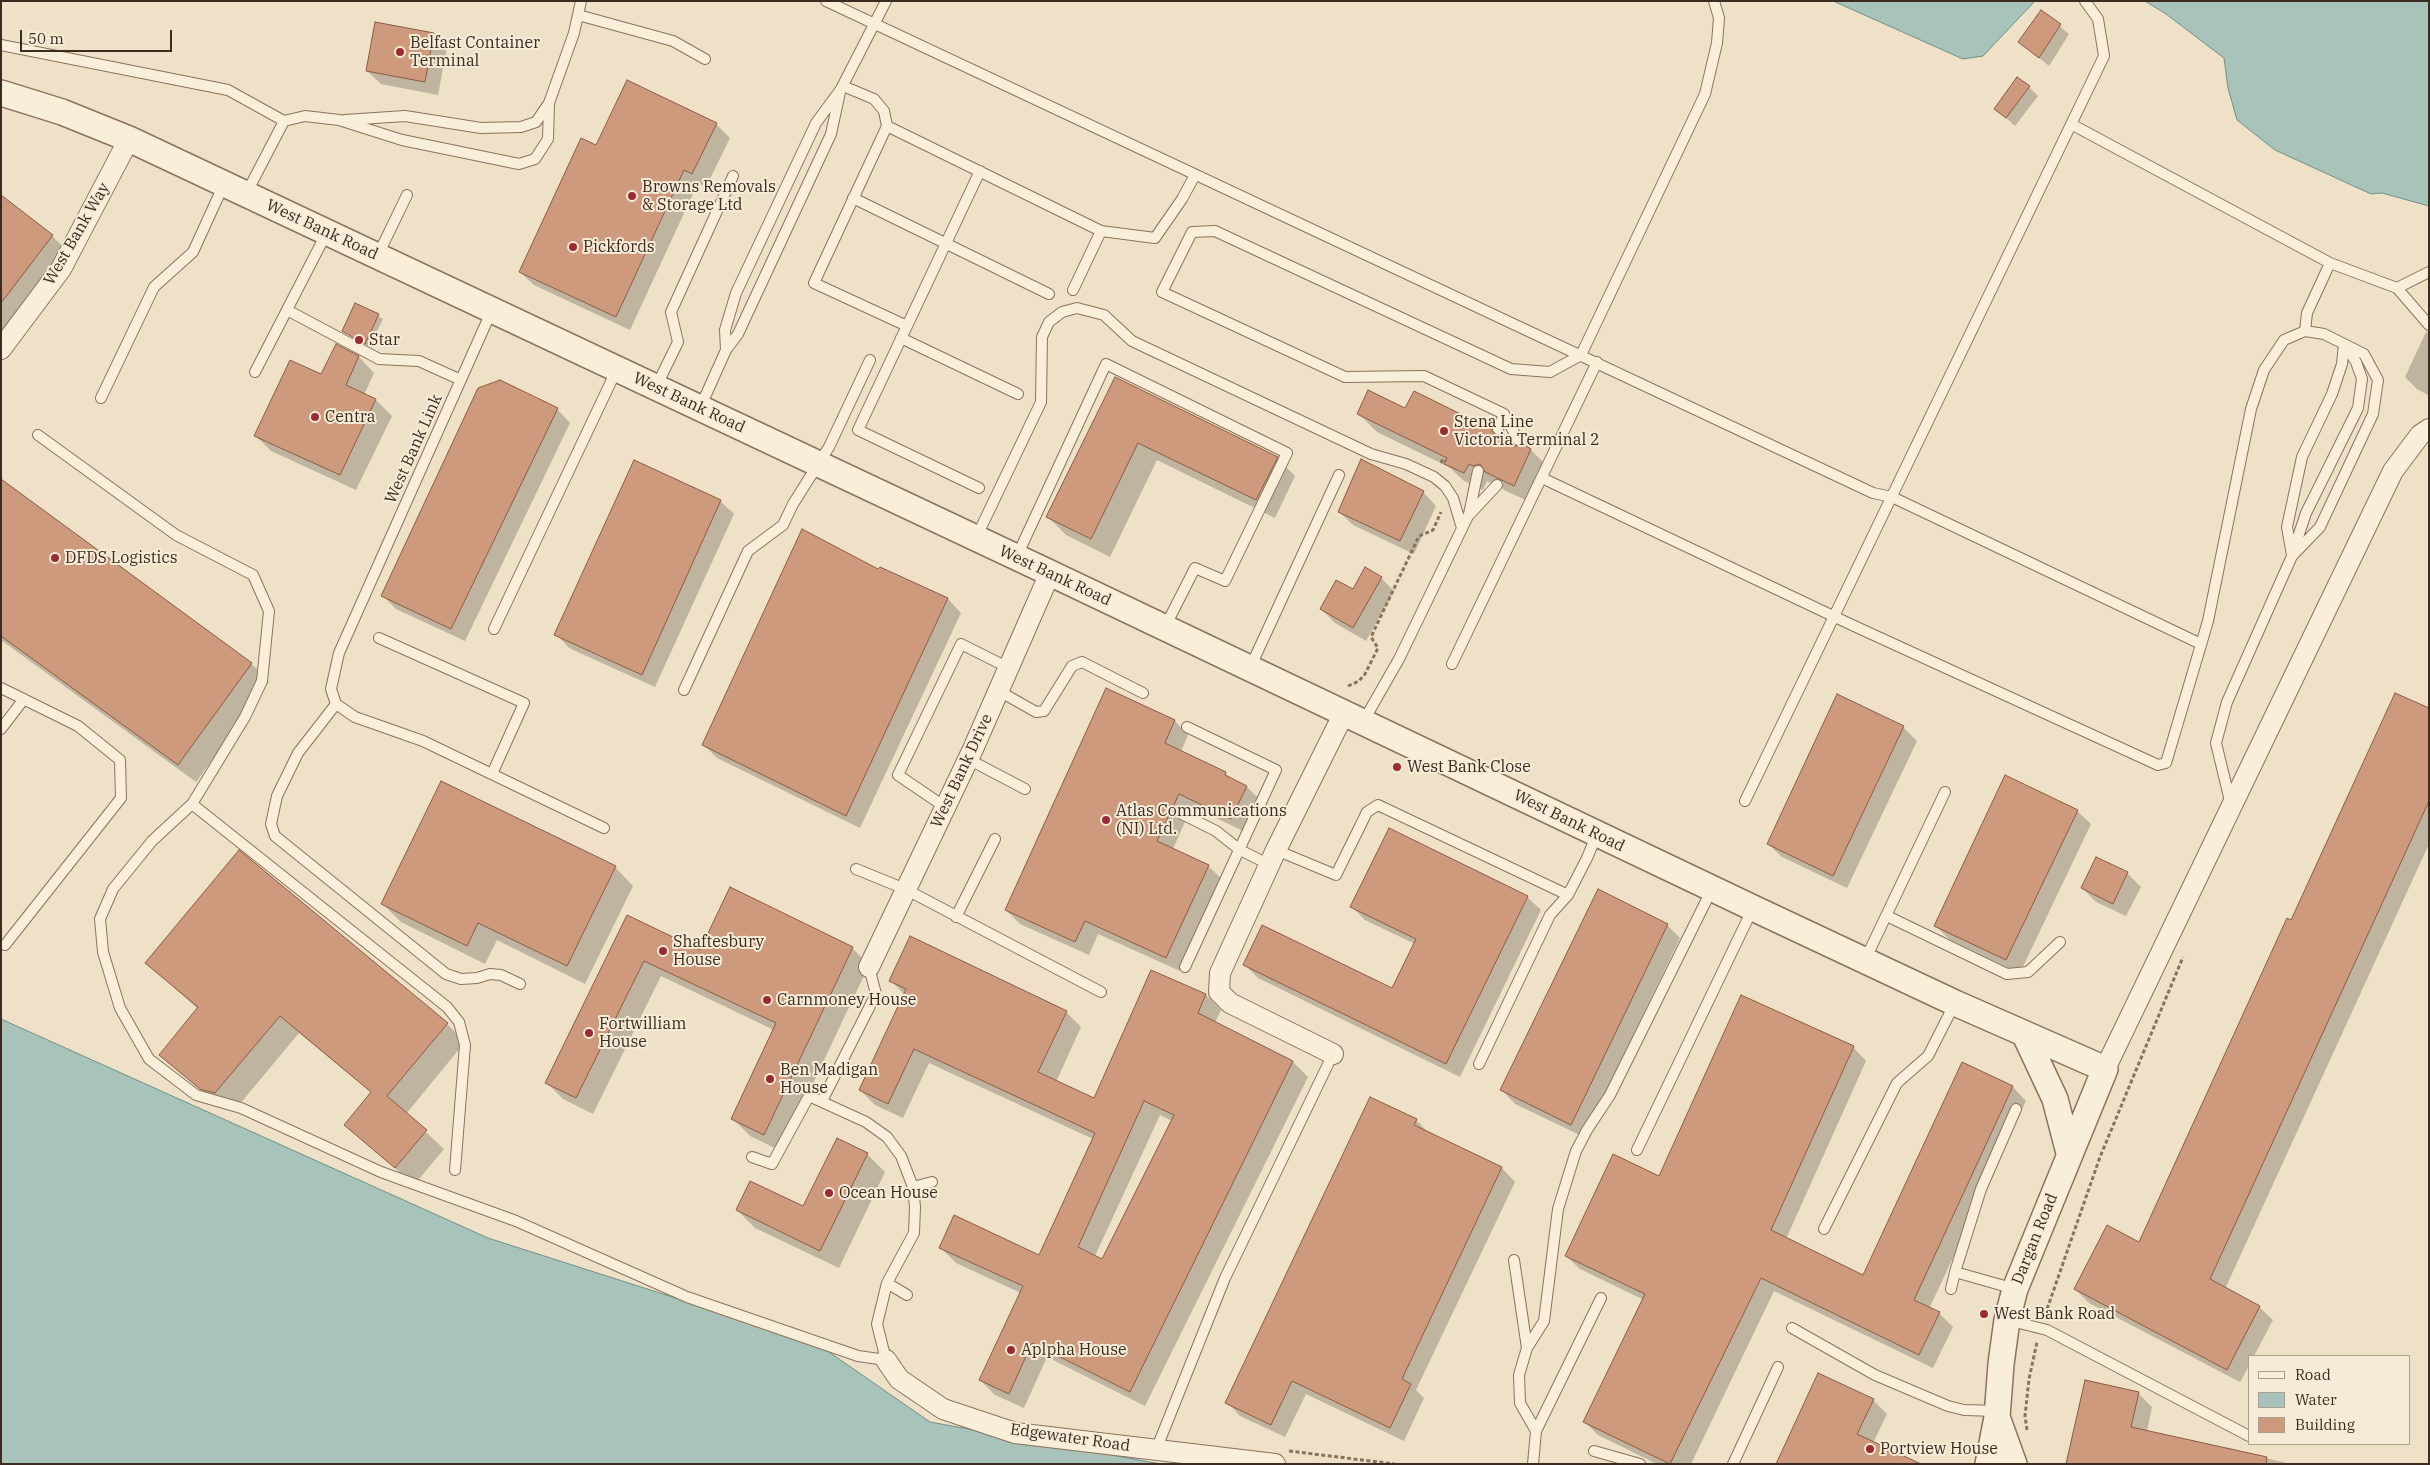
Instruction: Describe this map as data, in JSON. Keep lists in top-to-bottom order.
{
  "streets": {
    "street": [
      "West Bank Road",
      "West Bank Way",
      "West Bank Drive",
      "Dargan Road",
      "Edgewater Road"
    ],
    "lane": ["West Bank Link"]
  },
  "crossings": [
    ["West Bank Road", "West Bank Way"],
    ["West Bank Road", "West Bank Link"],
    ["West Bank Road", "West Bank Drive"],
    ["West Bank Road", "Dargan Road"]
  ],
  "places": [
    "Belfast Container Terminal",
    "Browns Removals & Storage Ltd",
    "Pickfords",
    "Star",
    "Centra",
    "Stena Line Victoria Terminal 2",
    "DFDS Logistics",
    "West Bank Close",
    "Atlas Communications (NI) Ltd.",
    "Shaftesbury House",
    "Carnmoney House",
    "Fortwilliam House",
    "Ben Madigan House",
    "Ocean House",
    "West Bank Road",
    "Aplpha House",
    "Portview House"
  ],
  "legend": ["Road", "Water", "Building"],
  "scale_bar": "50 m"
}
